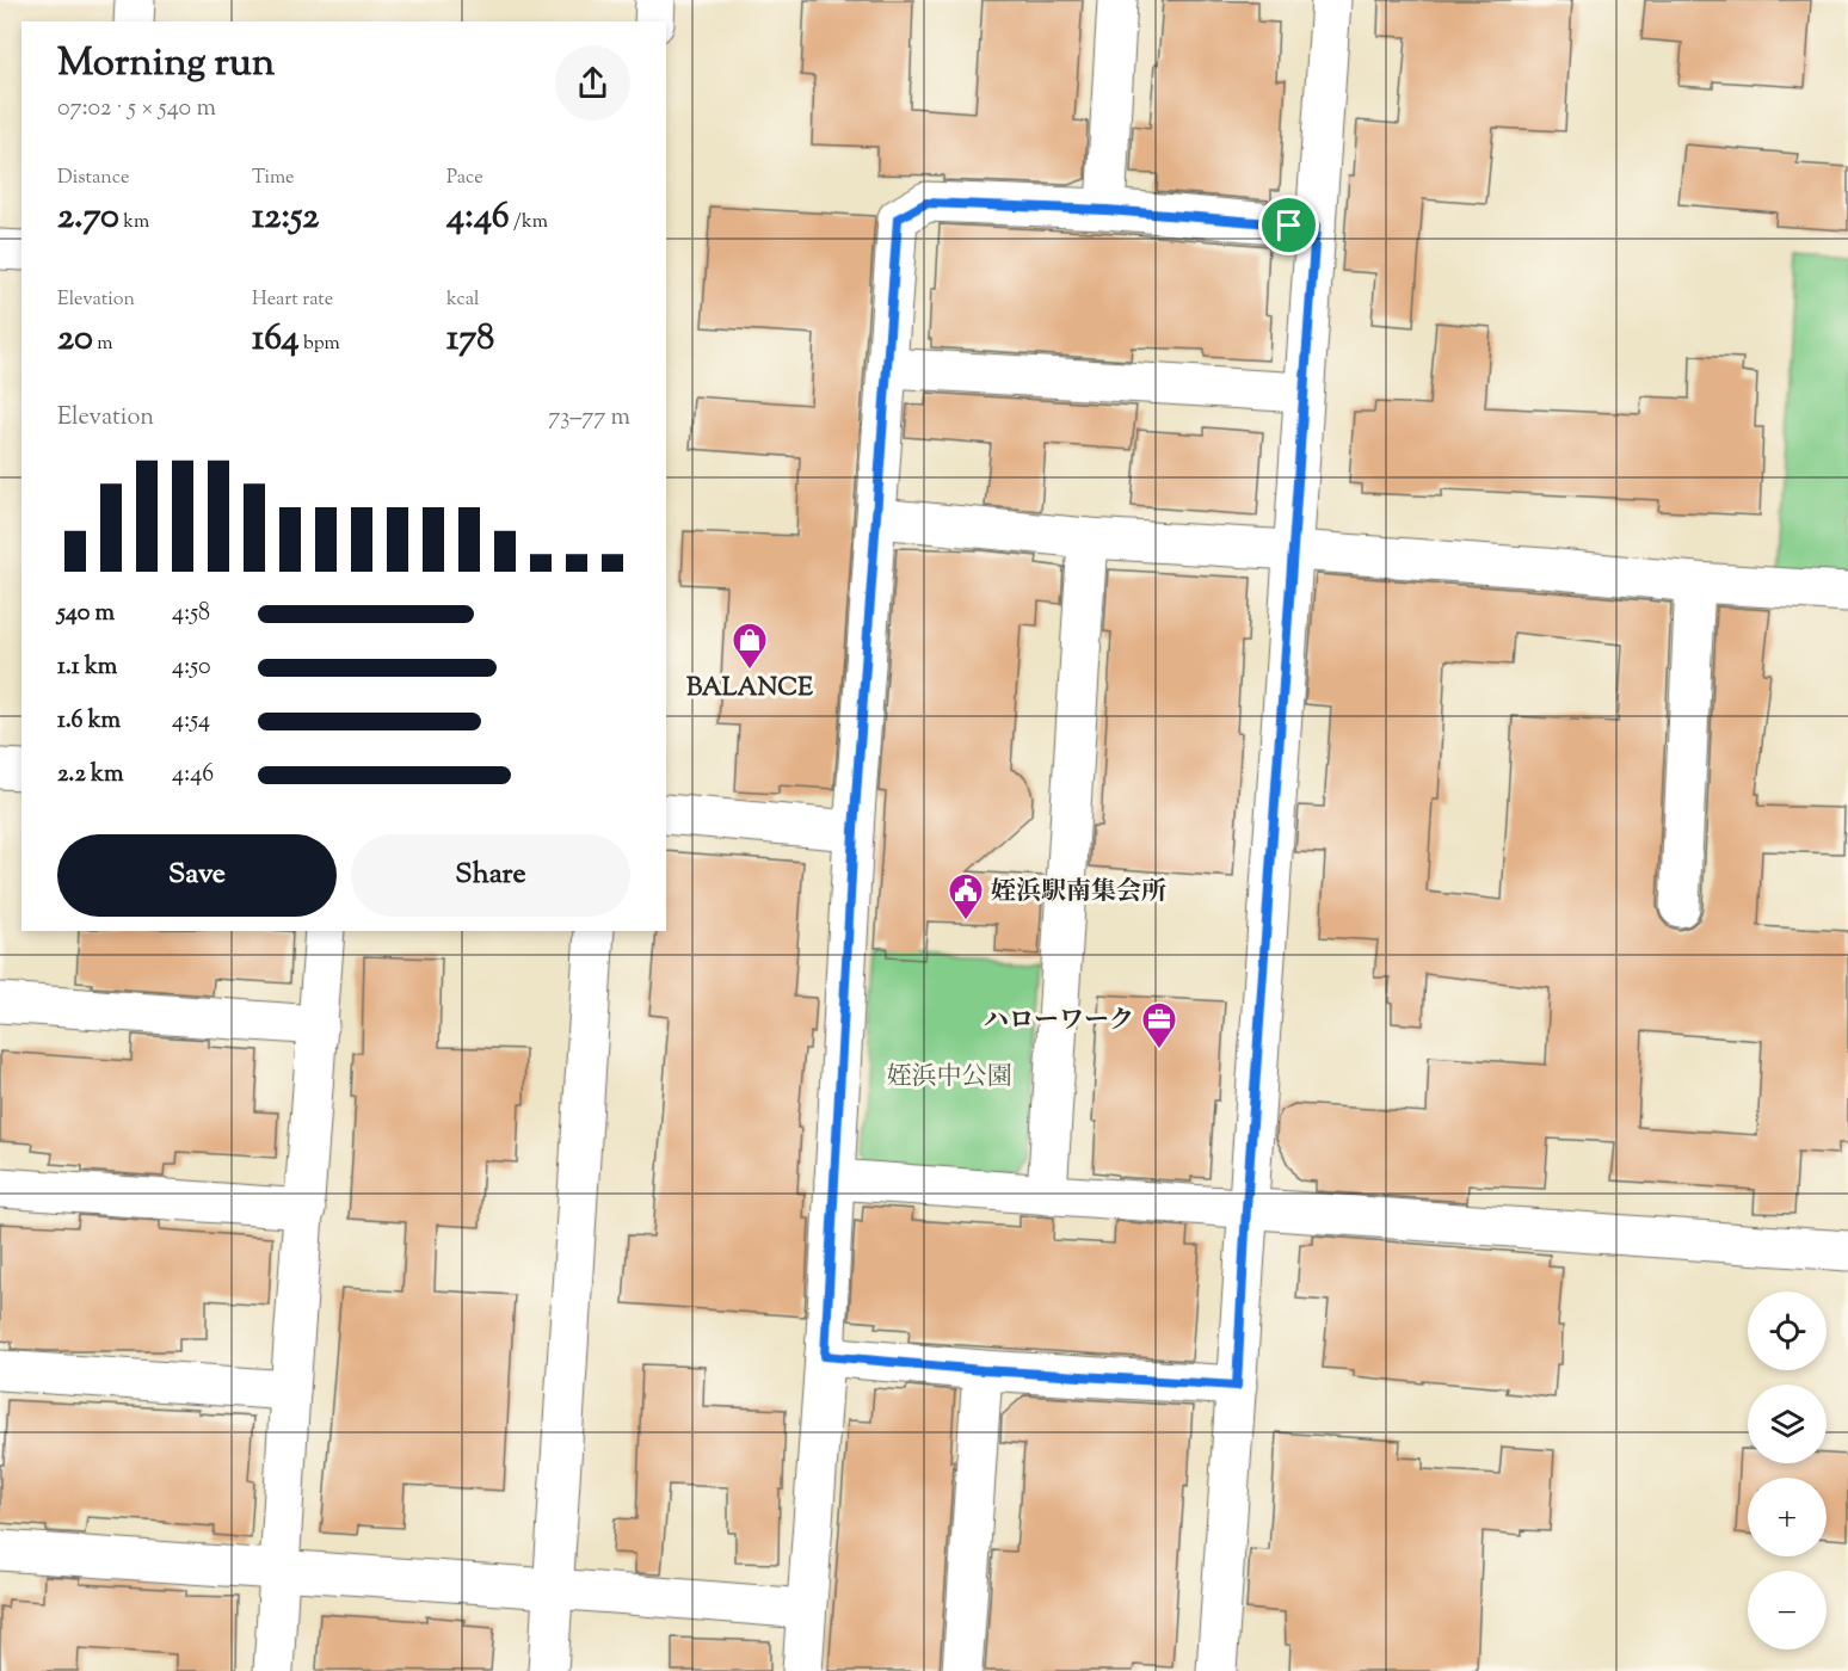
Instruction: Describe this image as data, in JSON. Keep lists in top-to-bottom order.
{
  "parks": ["姪浜中公園"],
  "places": {
    "shop": ["BALANCE"],
    "public building": ["姪浜駅南集会所"],
    "office": ["ハローワーク"]
  },
  "page": {
    "heading": ["Morning run", "07:02 · 5 × 540 m"],
    "stats": [
      ["Distance", "2.70 km"],
      ["Time", "12:52"],
      ["Pace", "4:46 /km"],
      ["Elevation", "20 m"],
      ["Heart rate", "164 bpm"],
      ["kcal", "178"]
    ],
    "chart": ["Elevation", "73–77 m"],
    "list": [
      {
        "name": "540 m",
        "note": "4:58"
      },
      {
        "name": "1.1 km",
        "note": "4:50"
      },
      {
        "name": "1.6 km",
        "note": "4:54"
      },
      {
        "name": "2.2 km",
        "note": "4:46"
      }
    ],
    "buttons": ["Save", "Share"],
    "map_buttons": ["+", "−"]
  }
}
